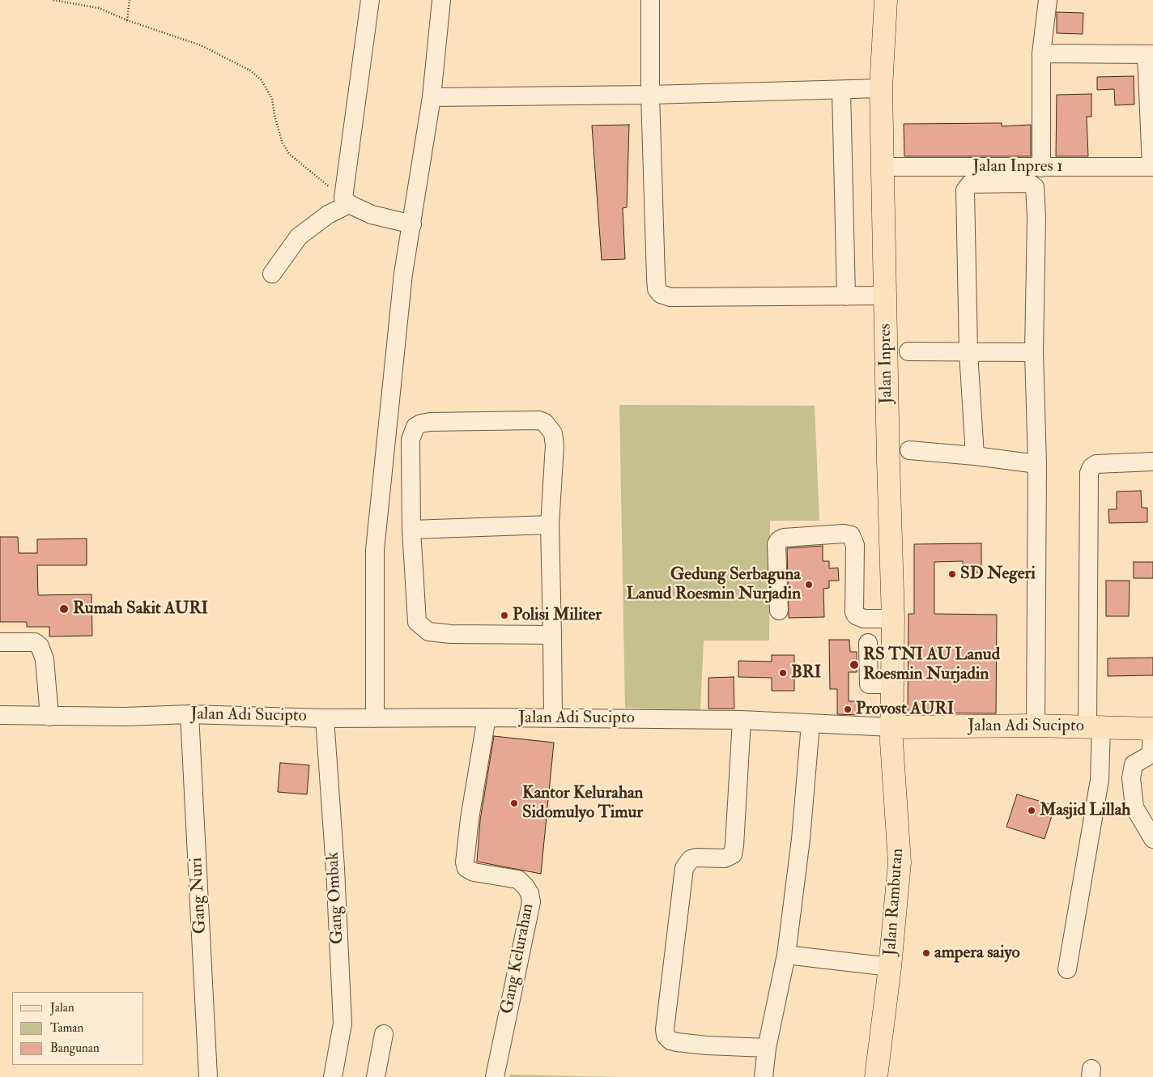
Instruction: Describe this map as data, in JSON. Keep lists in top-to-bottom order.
{
  "streets": {
    "main road": ["Jalan Inpres", "Jalan Adi Sucipto", "Jalan Rambutan"],
    "street": [
      "Jalan Inpres 1",
      "Gang Nuri",
      "Gang Ombak",
      "Gang Kelurahan"
    ]
  },
  "crossings": [
    ["Jalan Inpres 1", "Jalan Inpres"],
    ["Jalan Inpres", "Jalan Adi Sucipto"],
    ["Jalan Inpres", "Jalan Rambutan"],
    ["Jalan Adi Sucipto", "Gang Nuri"],
    ["Jalan Adi Sucipto", "Gang Ombak"],
    ["Jalan Adi Sucipto", "Jalan Rambutan"],
    ["Jalan Adi Sucipto", "Gang Kelurahan"]
  ],
  "places": [
    "SD Negeri",
    "Gedung Serbaguna Lanud Roesmin Nurjadin",
    "Rumah Sakit AURI",
    "Polisi Militer",
    "RS TNI AU Lanud Roesmin Nurjadin",
    "BRI",
    "Provost AURI",
    "Kantor Kelurahan Sidomulyo Timur",
    "Masjid Lillah",
    "ampera saiyo"
  ],
  "legend": ["Jalan", "Taman", "Bangunan"]
}
